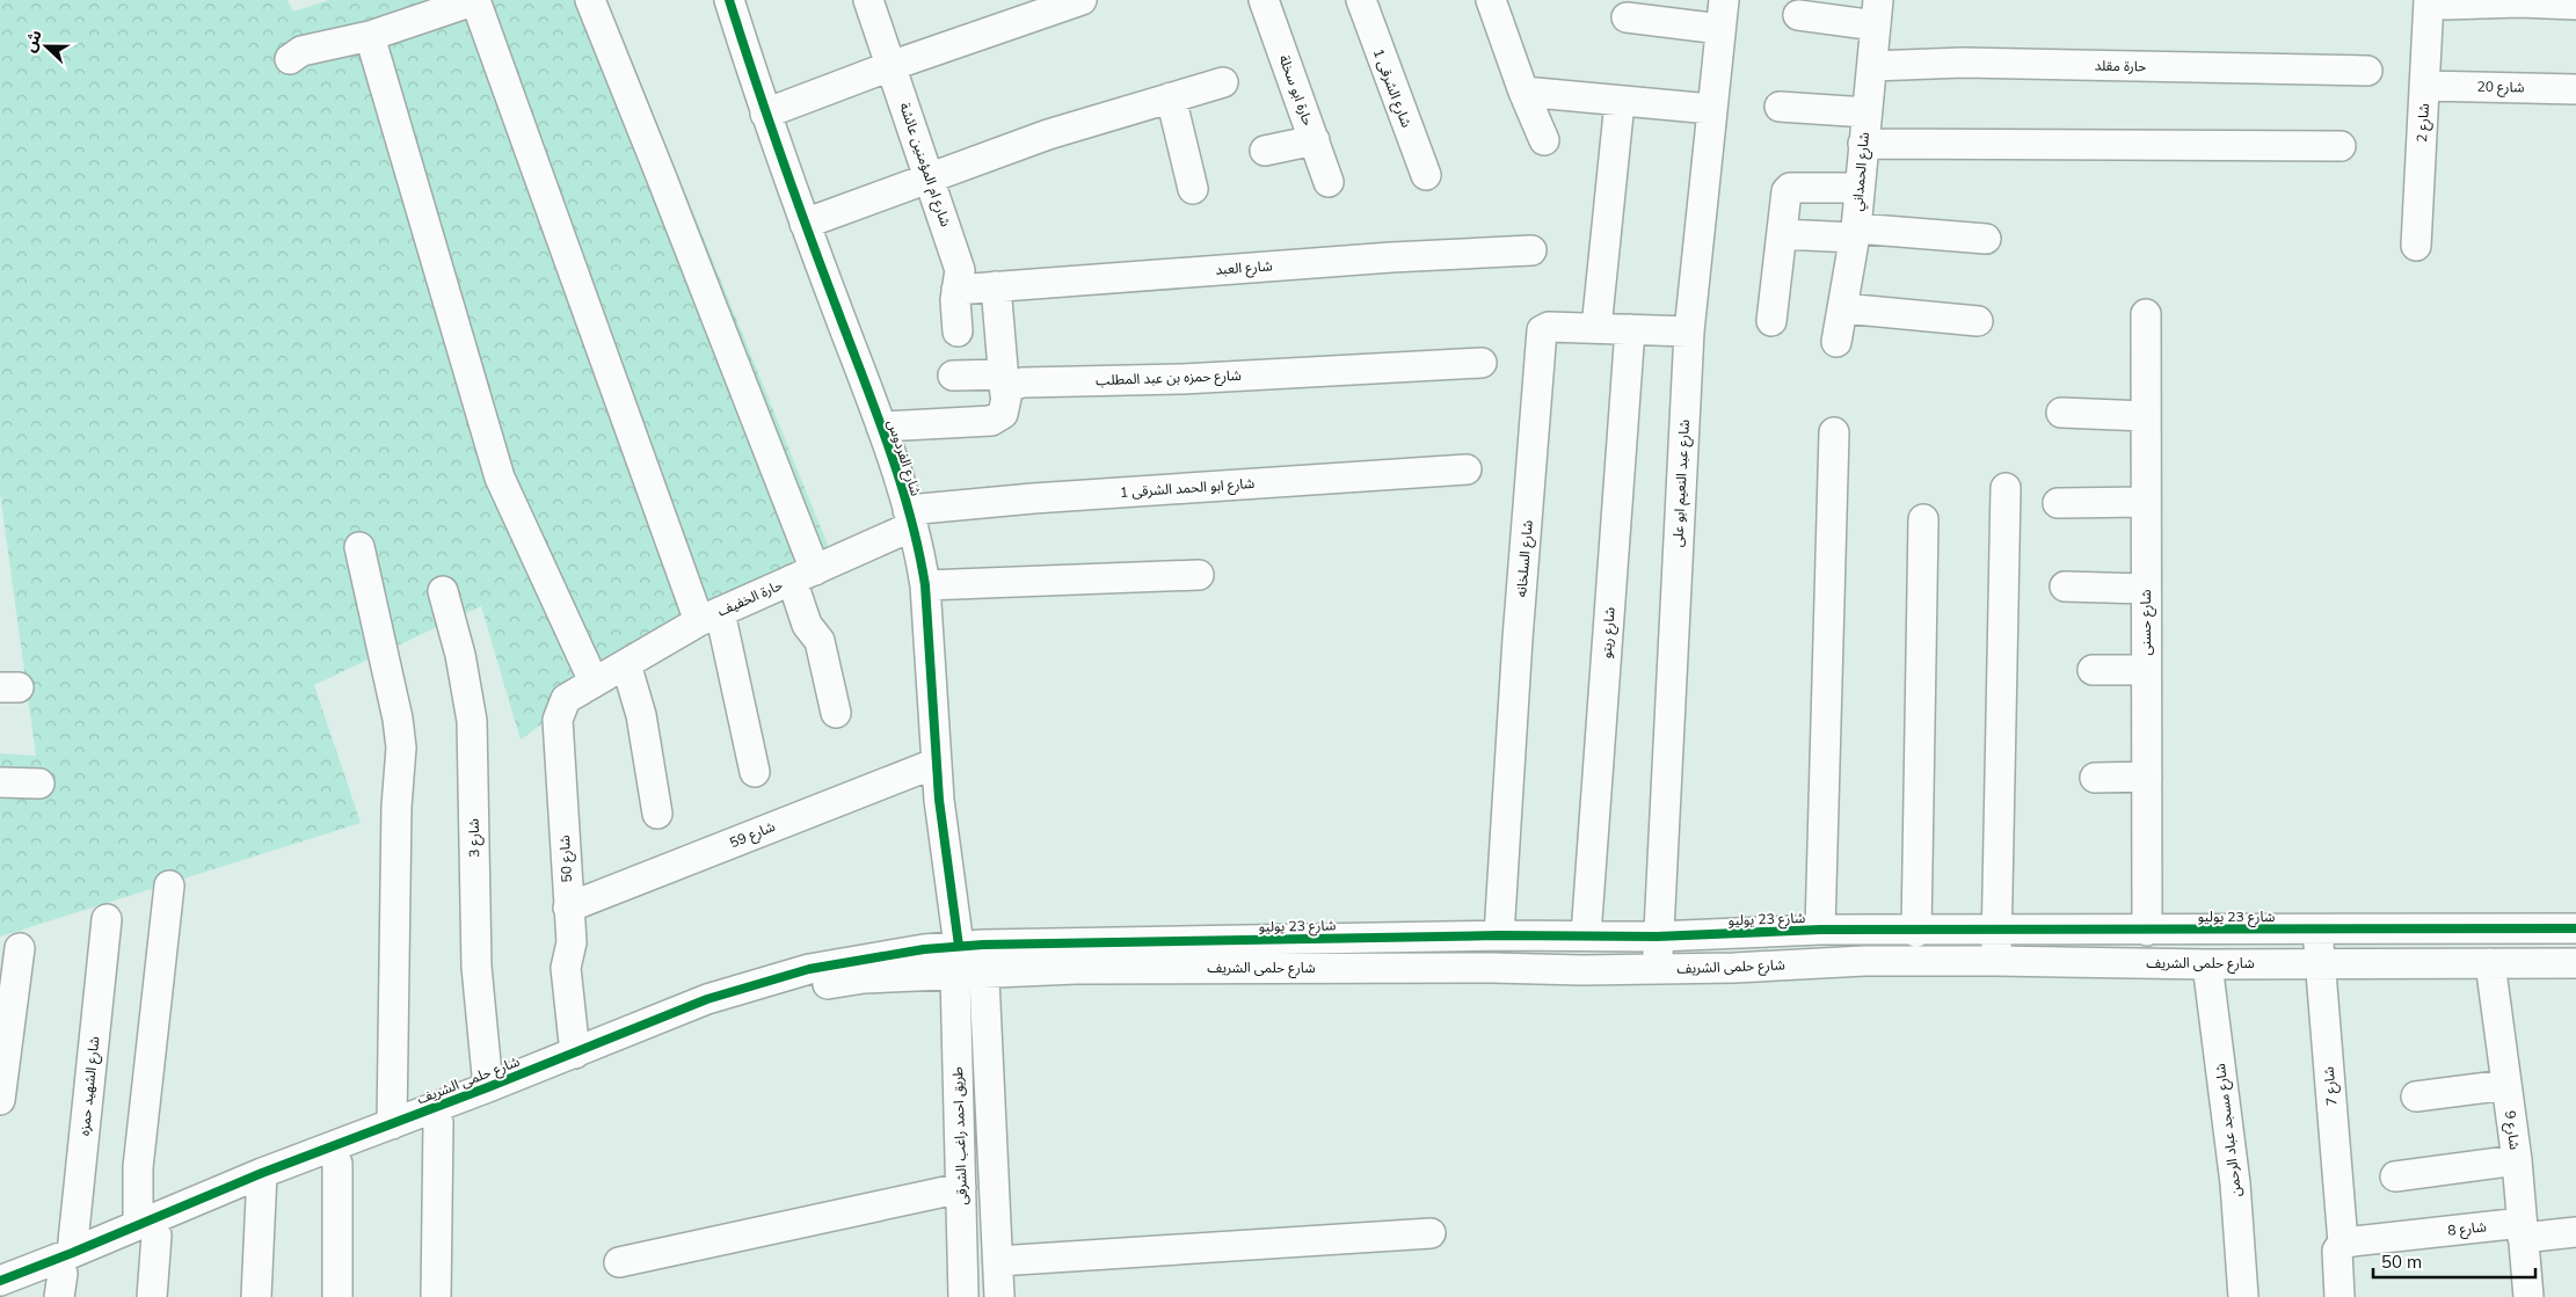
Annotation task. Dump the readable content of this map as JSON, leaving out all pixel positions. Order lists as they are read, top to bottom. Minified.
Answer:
{"streets":{"street":["حارة مقلد","شارع 20","شارع الشرقى 1","حارة ابو سخلة","شارع 2","شارع ام المؤمنين عائشة","شارع الحمداني","شارع العبد","شارع حمزه بن عبد المطلب","شارع الفردوس","شارع عبد النعيم ابو على","شارع ابو الحمد الشرقى 1","شارع السلخانه","حارة الخفيف","شارع حسنى","شارع ريتو","شارع 59","شارع 3","شارع 50","شارع 23 يوليو","شارع حلمى الشريف","شارع الشهيد حمزه","شارع 7","شارع مسجد عباد الرحمن","شارع 9","طريق احمد راغب الشرقى","شارع 8"]},"crossings":[["حارة مقلد","شارع الحمداني"],["شارع 20","شارع 2"],["شارع ام المؤمنين عائشة","شارع العبد"],["شارع الفردوس","شارع ابو الحمد الشرقى 1"],["شارع الفردوس","حارة الخفيف"],["شارع الفردوس","شارع 59"],["شارع الفردوس","شارع 23 يوليو"],["شارع الفردوس","شارع حلمى الشريف"],["شارع عبد النعيم ابو على","شارع السلخانه"],["شارع عبد النعيم ابو على","شارع 23 يوليو"],["شارع عبد النعيم ابو على","شارع حلمى الشريف"],["شارع ابو الحمد الشرقى 1","حارة الخفيف"],["شارع السلخانه","شارع ريتو"],["شارع السلخانه","شارع 23 يوليو"],["حارة الخفيف","شارع 50"],["شارع حسنى","شارع 23 يوليو"],["شارع ريتو","شارع 23 يوليو"],["شارع 59","شارع 50"],["شارع 3","شارع حلمى الشريف"],["شارع 50","شارع حلمى الشريف"],["شارع 23 يوليو","شارع حلمى الشريف"],["شارع 23 يوليو","شارع 7"],["شارع حلمى الشريف","شارع الشهيد حمزه"],["شارع حلمى الشريف","شارع 7"],["شارع حلمى الشريف","شارع مسجد عباد الرحمن"],["شارع حلمى الشريف","شارع 9"],["شارع حلمى الشريف","طريق احمد راغب الشرقى"],["شارع 7","شارع 8"],["شارع 9","شارع 8"]],"scale_bar":"50 m","north":"left"}
